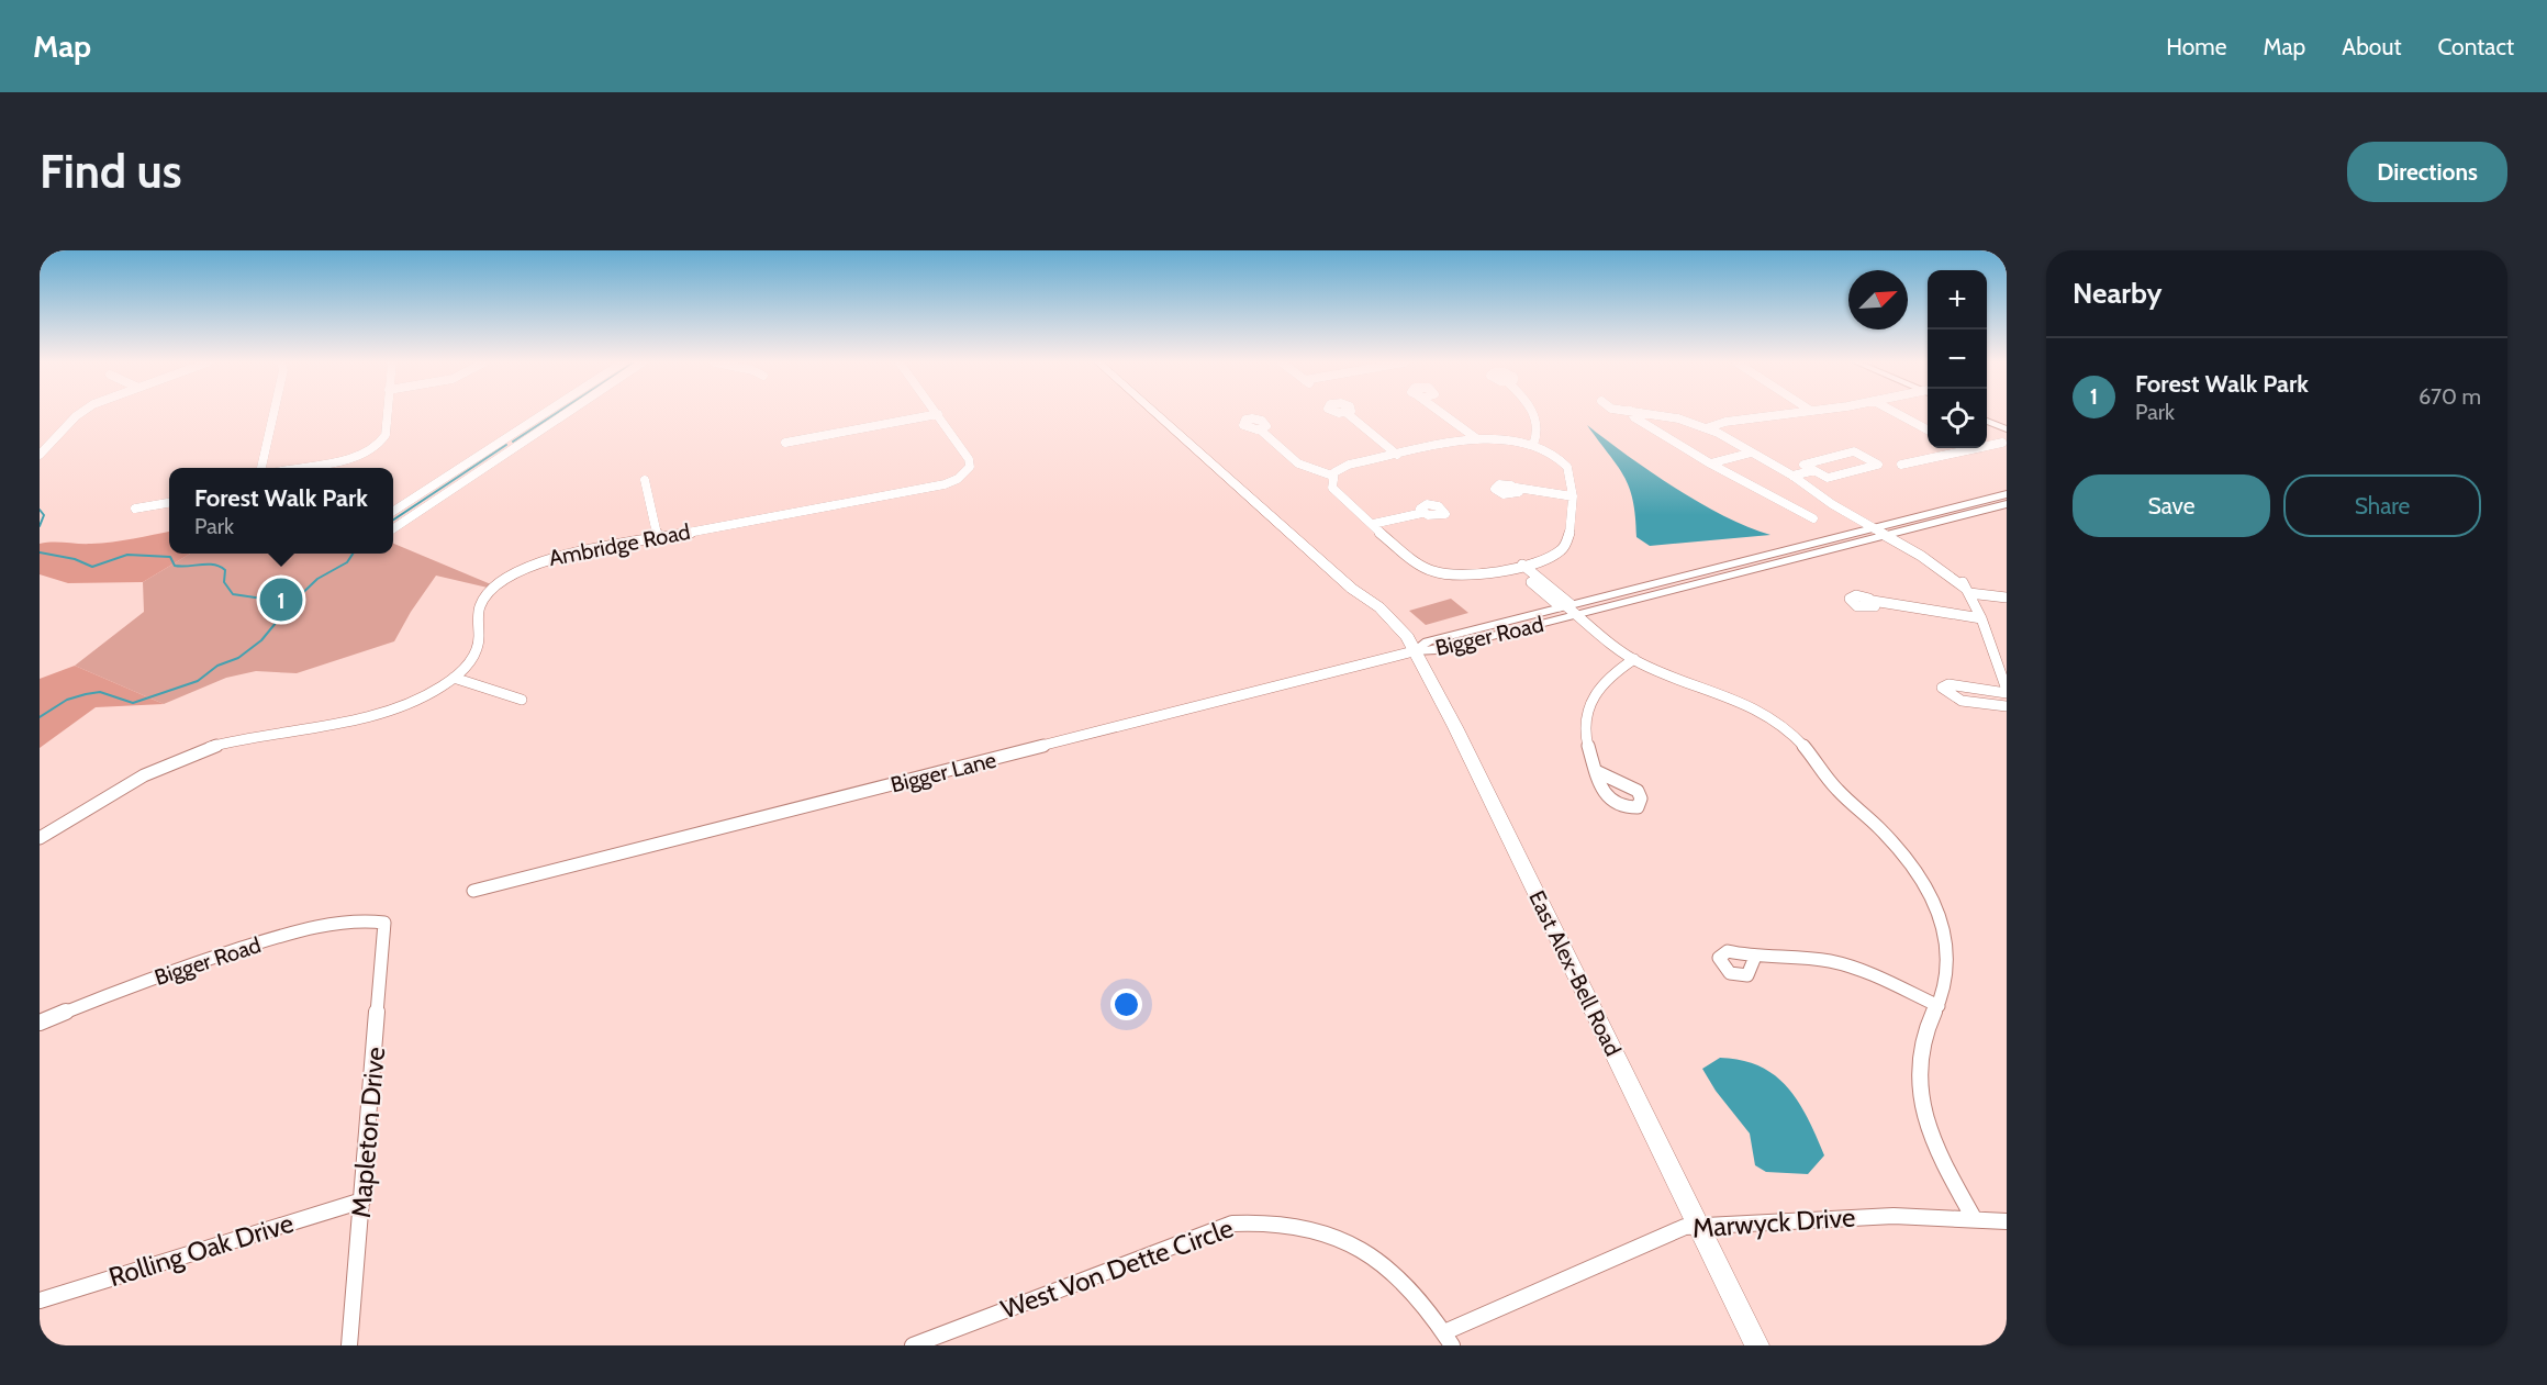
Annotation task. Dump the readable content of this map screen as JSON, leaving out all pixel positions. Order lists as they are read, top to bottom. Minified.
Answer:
{"streets":{"main road":["East Alex-Bell Road"],"street":["Ambridge Road","Bigger Road","Bigger Lane","Mapleton Drive","Marwyck Drive","Rolling Oak Drive","West Von Dette Circle"]},"crossings":[["Bigger Road","Bigger Lane"],["Bigger Road","East Alex-Bell Road"],["Bigger Road","Mapleton Drive"],["Bigger Lane","East Alex-Bell Road"],["East Alex-Bell Road","Marwyck Drive"],["Mapleton Drive","Rolling Oak Drive"],["Marwyck Drive","West Von Dette Circle"]],"north":"top right","page":{"header":"Map","nav":["Home","Map","About","Contact"],"buttons":["Directions",["Save","Share"]],"title":"Find us","heading":"Nearby","map_buttons":["+","−"],"list":[{"mark":"1","name":"Forest Walk Park","note":"Park","value":"670 m"}],"popup":["Forest Walk Park","Park"],"pins":"1"}}
